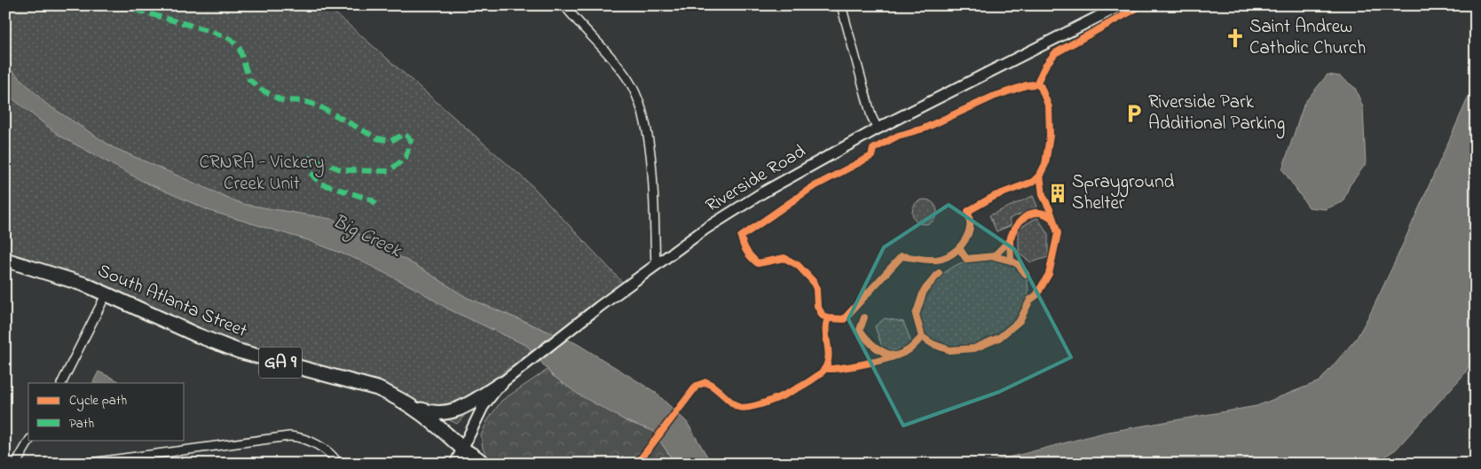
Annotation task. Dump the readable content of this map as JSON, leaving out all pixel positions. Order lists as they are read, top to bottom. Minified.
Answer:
{"streets":{"main road":["South Atlanta Street","GA 9"],"street":["Riverside Road"]},"crossings":[["Riverside Road","South Atlanta Street"]],"water":["Big Creek"],"parks":["CRNRA - Vickery Creek Unit"],"places":{"church":["Saint Andrew Catholic Church"],"parking":["Riverside Park Additional Parking"],"building":["Sprayground Shelter"]},"legend":["Cycle path","Path"]}
